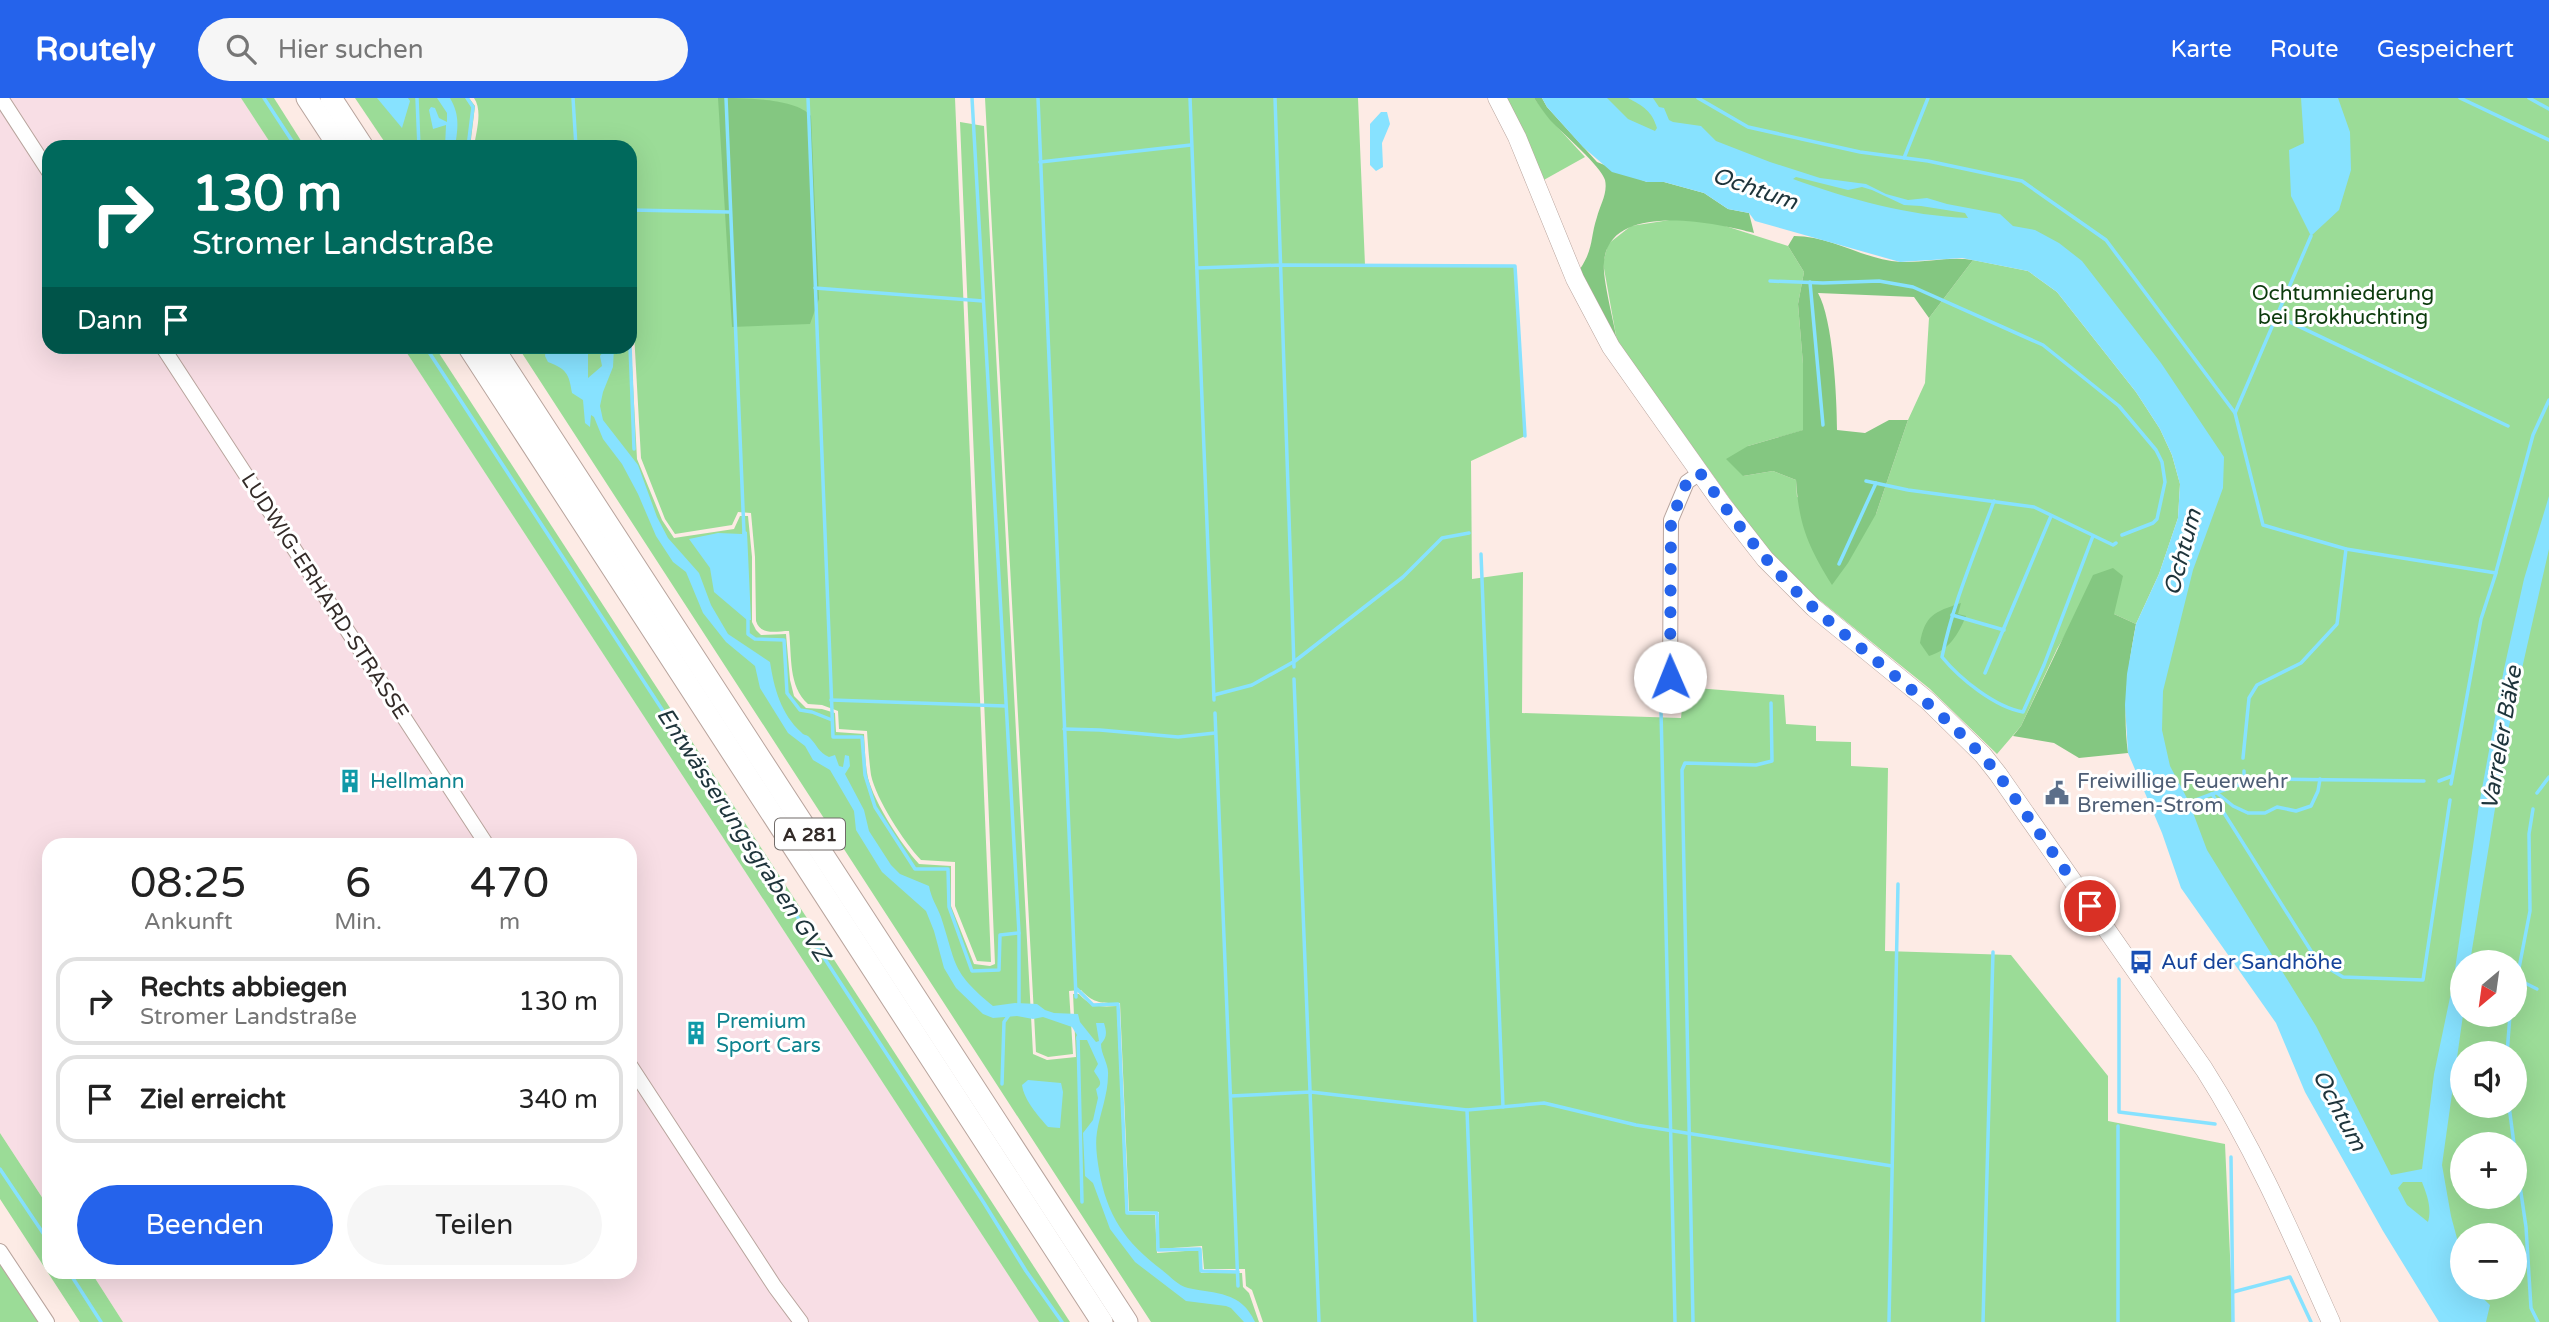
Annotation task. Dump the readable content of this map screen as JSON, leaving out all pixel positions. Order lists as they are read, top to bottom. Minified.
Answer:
{"streets":{"highway":["A 281"],"street":["LUDWIG-ERHARD-STRASSE"]},"water":["Ochtum","Varreler Bäke","Entwässerungsgraben GVZ"],"parks":["Ochtumniederung bei Brokhuchting"],"places":{"building":["Hellmann","Premium Sport Cars"],"public building":["Freiwillige Feuerwehr Bremen-Strom"],"bus stop":["Auf der Sandhöhe"]},"north":"bottom left","page":{"header":"Routely","search":"Hier suchen","nav":["Karte","Route","Gespeichert"],"turn":["130 m","Stromer Landstraße"],"then":"Dann","eta":["08:25","Ankunft","6","Min.","470","m"],"map_buttons":["+","−"],"list":[{"name":"Rechts abbiegen","note":"Stromer Landstraße","value":"130 m"},{"name":"Ziel erreicht","value":"340 m"}],"buttons":["Beenden","Teilen"]}}
